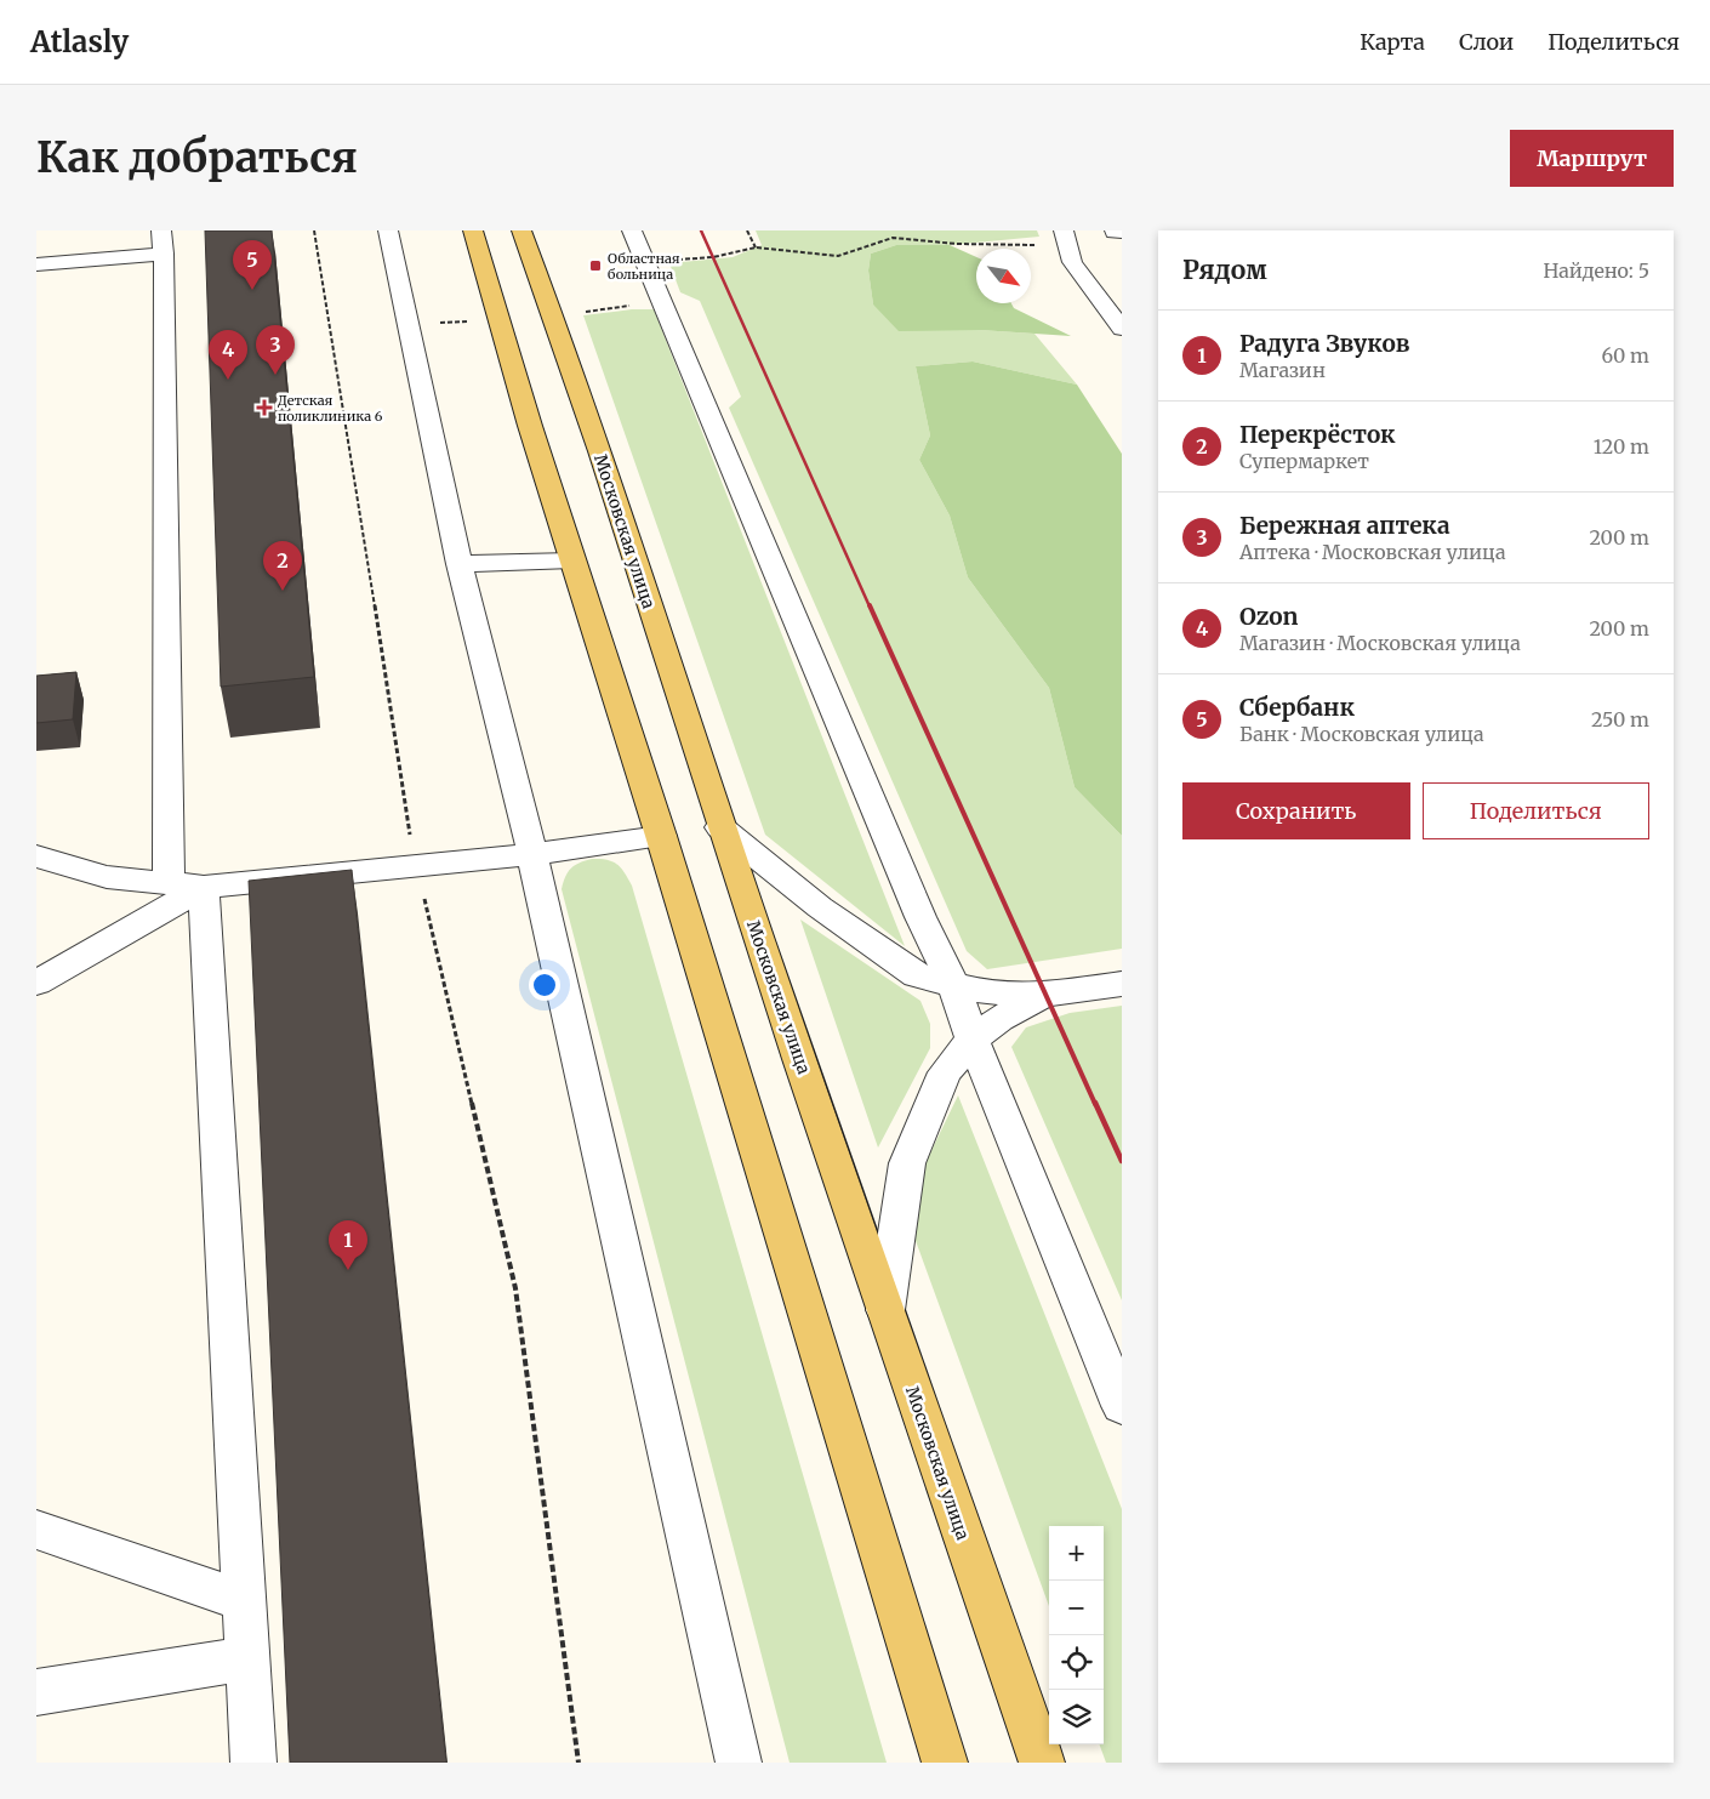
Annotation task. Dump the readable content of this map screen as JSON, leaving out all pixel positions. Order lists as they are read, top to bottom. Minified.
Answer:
{"streets":{"main road":["Московская улица"]},"places":{"transit":["Областная больница"],"health":["Детская поликлиника 6"]},"north":"bottom right","page":{"header":"Atlasly","nav":["Карта","Слои","Поделиться"],"buttons":["Маршрут",["Сохранить","Поделиться"]],"title":"Как добраться","heading":["Рядом","Найдено: 5"],"pins":["5","3","4","2","1"],"list":[{"mark":"1","name":"Радуга Звуков","note":"Магазин","value":"60 m"},{"mark":"2","name":"Перекрёсток","note":"Супермаркет","value":"120 m"},{"mark":"3","name":"Бережная аптека","note":"Аптека · Московская улица","value":"200 m"},{"mark":"4","name":"Ozon","note":"Магазин · Московская улица","value":"200 m"},{"mark":"5","name":"Сбербанк","note":"Банк · Московская улица","value":"250 m"}],"map_buttons":["+","−"]}}
